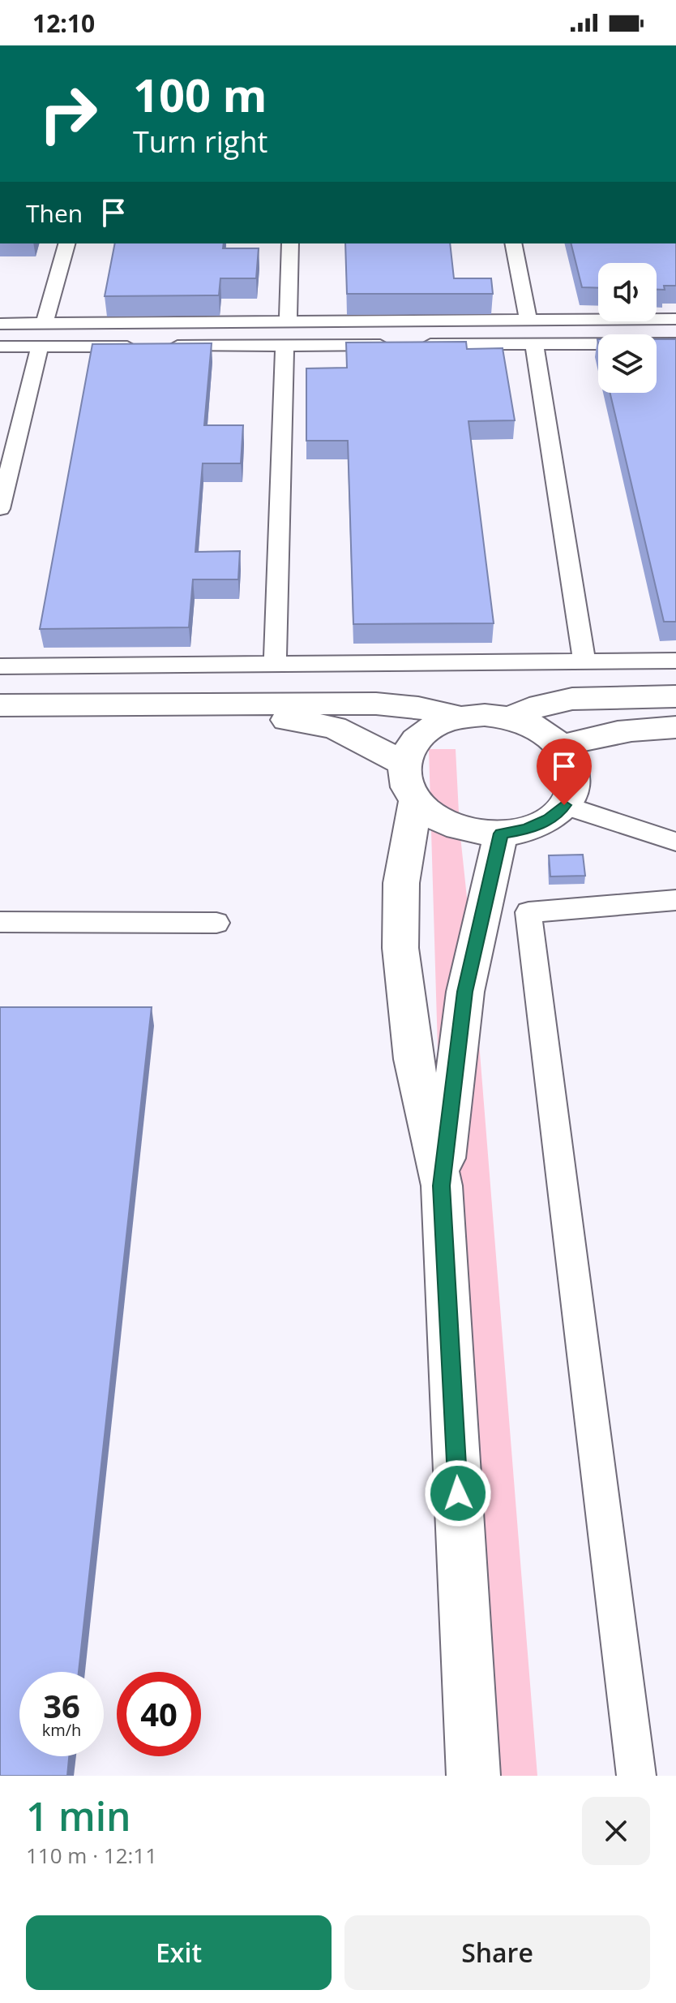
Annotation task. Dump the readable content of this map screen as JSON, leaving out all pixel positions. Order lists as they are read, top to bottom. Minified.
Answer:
{"page":{"status":"12:10","turn":["100 m","Turn right"],"then":"Then","speed":"36 km/h","limit":"40","heading":["1 min","110 m · 12:11"],"buttons":["Exit","Share"]}}
